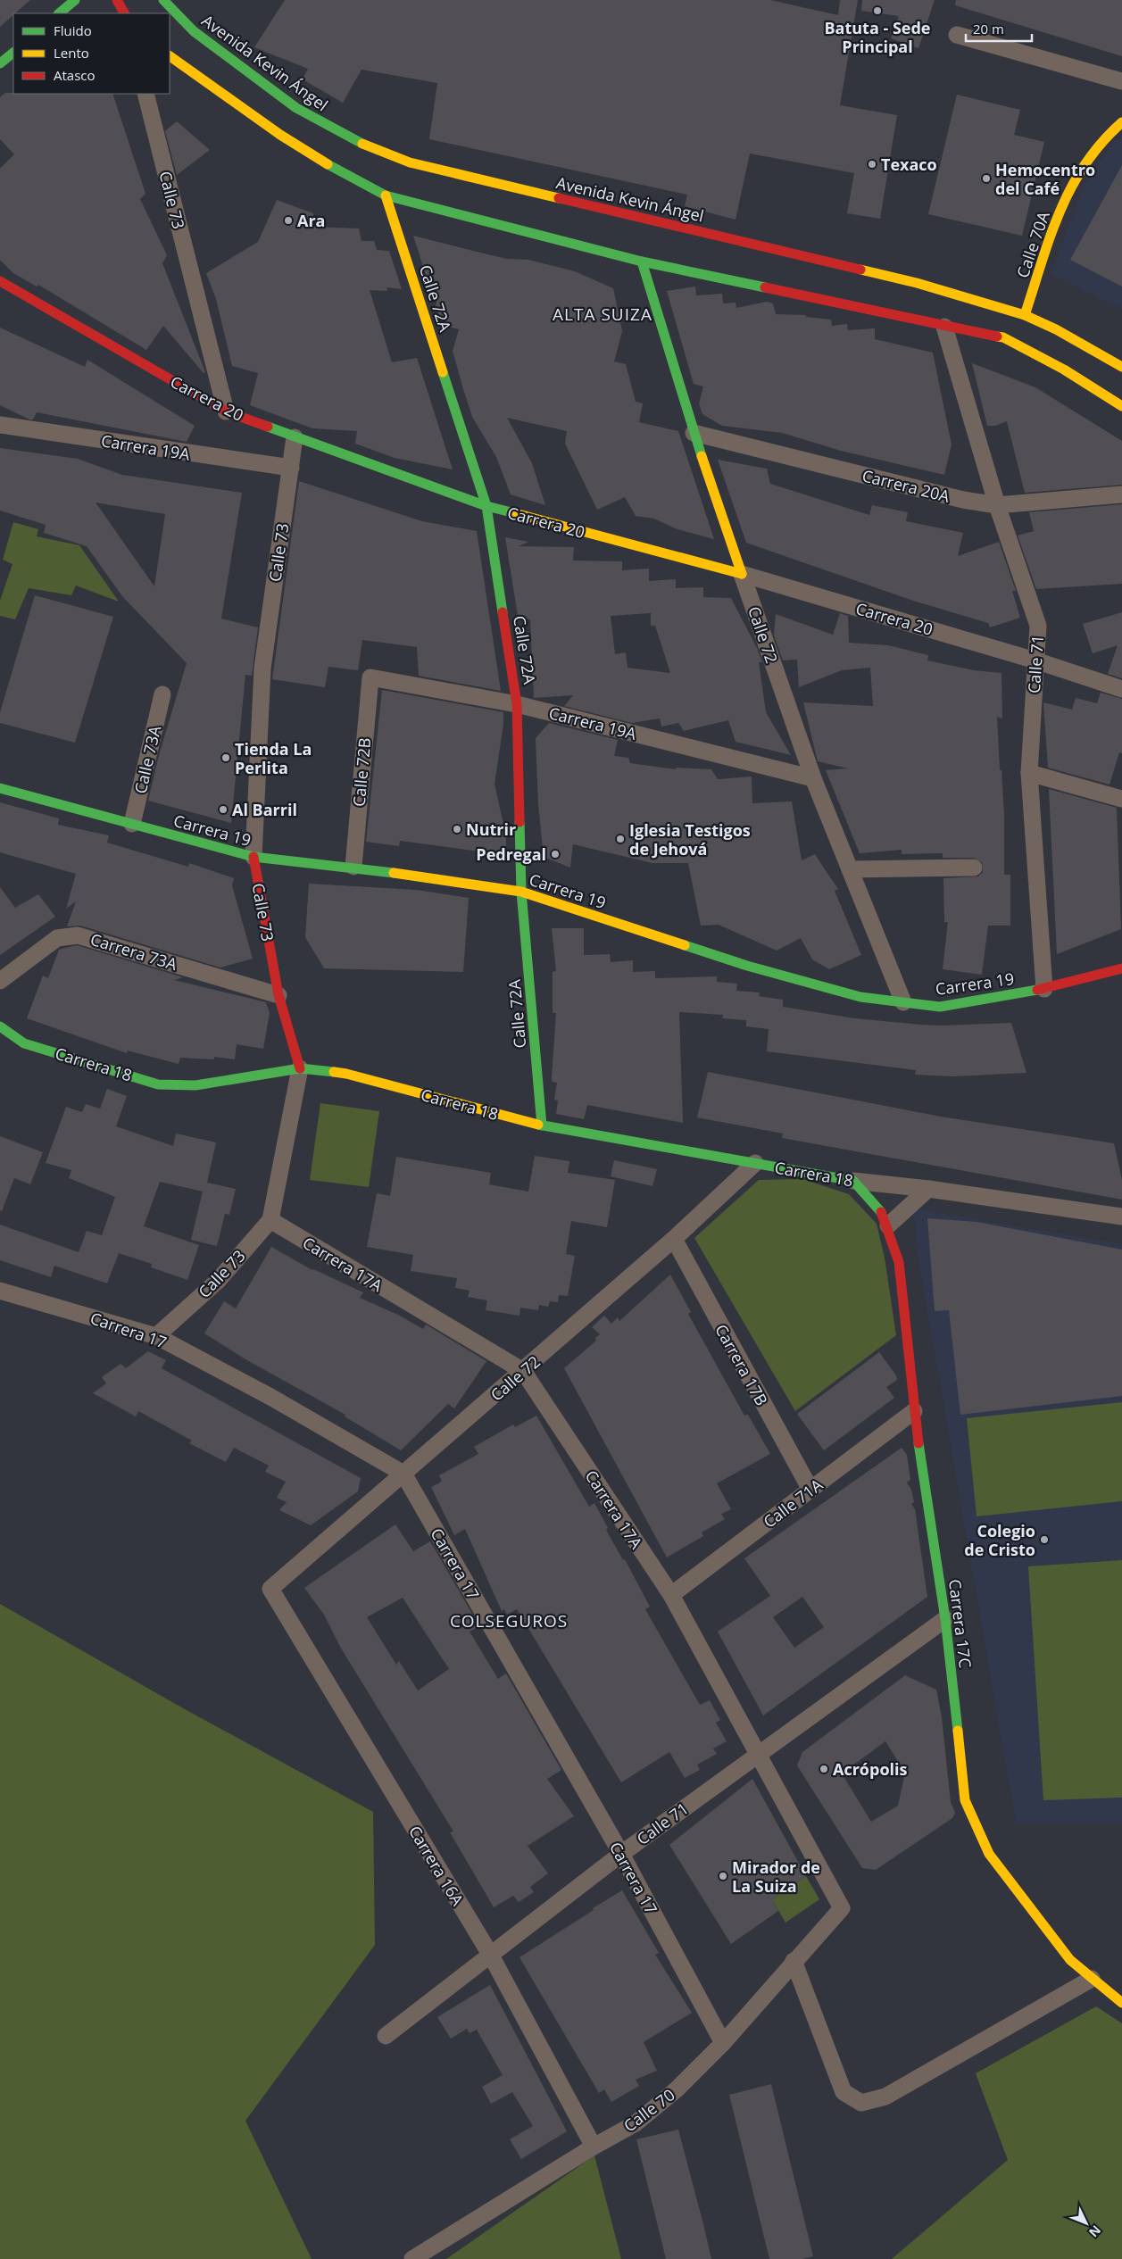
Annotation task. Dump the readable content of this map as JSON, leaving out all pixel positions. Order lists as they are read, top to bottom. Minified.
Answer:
{"streets":{"street":["Avenida Kevin Ángel","Calle 73","Calle 70A","Calle 72A","Carrera 20","Carrera 19A","Carrera 20A","Calle 72","Calle 71","Calle 73A","Calle 72B","Carrera 19","Carrera 73A","Carrera 18","Carrera 17A","Carrera 17","Carrera 17B","Calle 71A","Carrera 17C","Carrera 16A","Calle 70"]},"crossings":[["Avenida Kevin Ángel","Calle 70A"],["Calle 73","Carrera 20"],["Calle 73","Carrera 19A"],["Calle 73","Carrera 19"],["Calle 73","Carrera 73A"],["Calle 73","Carrera 18"],["Calle 73","Carrera 17A"],["Calle 73","Carrera 17"],["Calle 72A","Carrera 20"],["Calle 72A","Carrera 19A"],["Calle 72A","Carrera 19"],["Calle 72A","Carrera 18"],["Carrera 20","Calle 72"],["Carrera 20","Calle 71"],["Carrera 19A","Calle 72"],["Carrera 19A","Calle 72B"],["Carrera 20A","Calle 72"],["Carrera 20A","Calle 71"],["Calle 72","Carrera 19"],["Calle 72","Carrera 18"],["Calle 72","Carrera 17A"],["Calle 72","Carrera 17"],["Calle 72","Carrera 17B"],["Calle 72","Carrera 16A"],["Calle 71","Carrera 19"],["Calle 71","Carrera 17A"],["Calle 71","Carrera 17"],["Calle 71","Carrera 17C"],["Calle 71","Carrera 16A"],["Calle 73A","Carrera 19"],["Calle 72B","Carrera 19"],["Carrera 18","Carrera 17C"],["Carrera 17A","Calle 71A"],["Carrera 17A","Calle 70"],["Carrera 17","Calle 70"],["Carrera 17B","Calle 71A"],["Calle 71A","Carrera 17C"],["Carrera 16A","Calle 70"]],"districts":["ALTA SUIZA","COLSEGUROS"],"places":["Batuta - Sede Principal","Texaco","Hemocentro del Café","Ara","Tienda La Perlita","Al Barril","Nutrir","Iglesia Testigos de Jehová","Pedregal","Colegio de Cristo","Acrópolis","Mirador de La Suiza"],"legend":["Fluido","Lento","Atasco"],"scale_bar":"20 m","north":"bottom right"}
